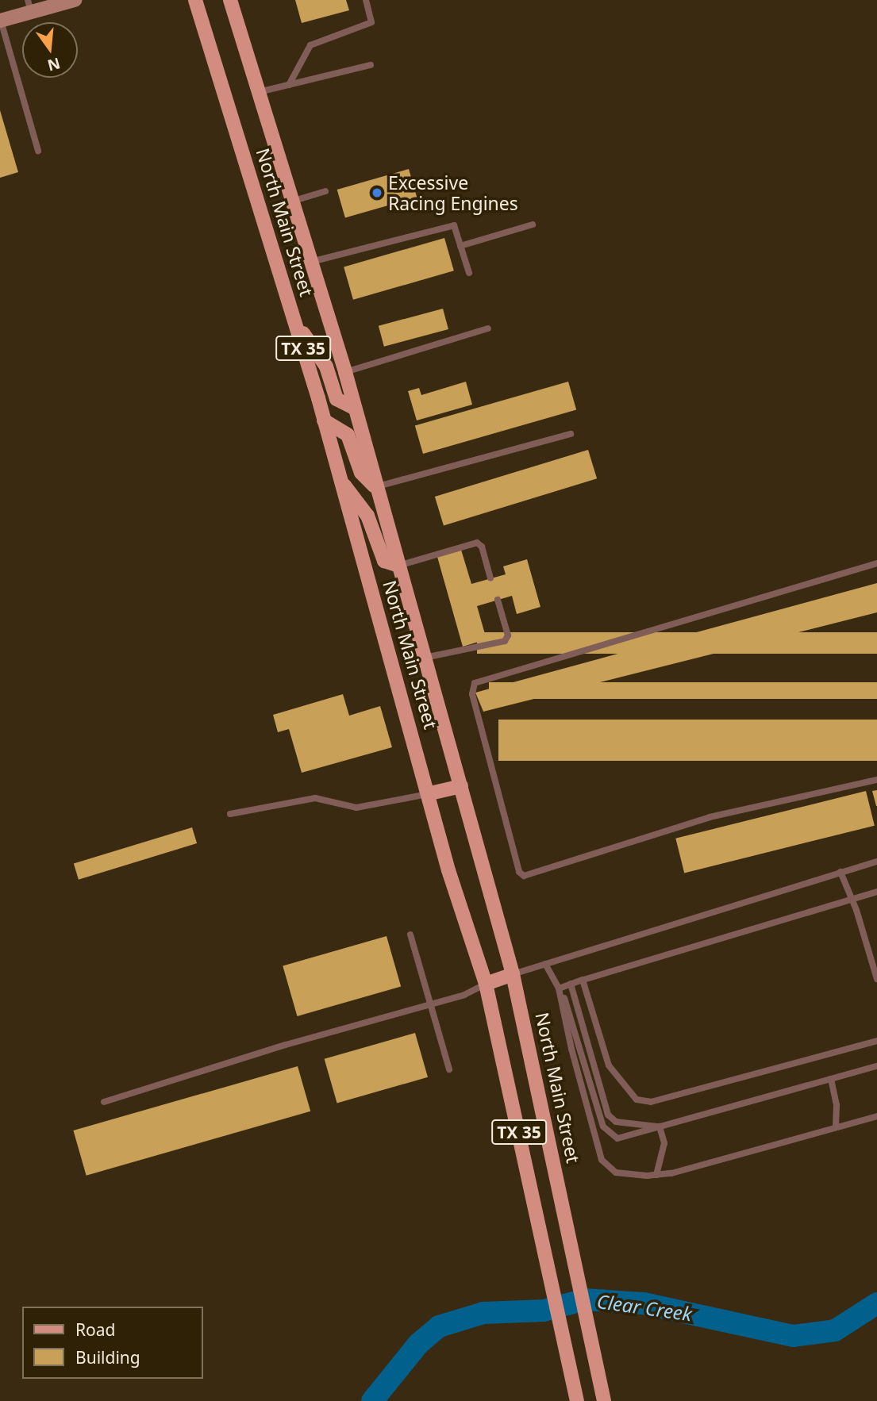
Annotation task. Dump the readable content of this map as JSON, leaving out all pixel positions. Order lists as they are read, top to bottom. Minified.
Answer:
{"streets":{"main road":["North Main Street","TX 35"]},"water":["Clear Creek"],"places":["Excessive Racing Engines"],"legend":["Road","Building"],"north":"bottom"}
